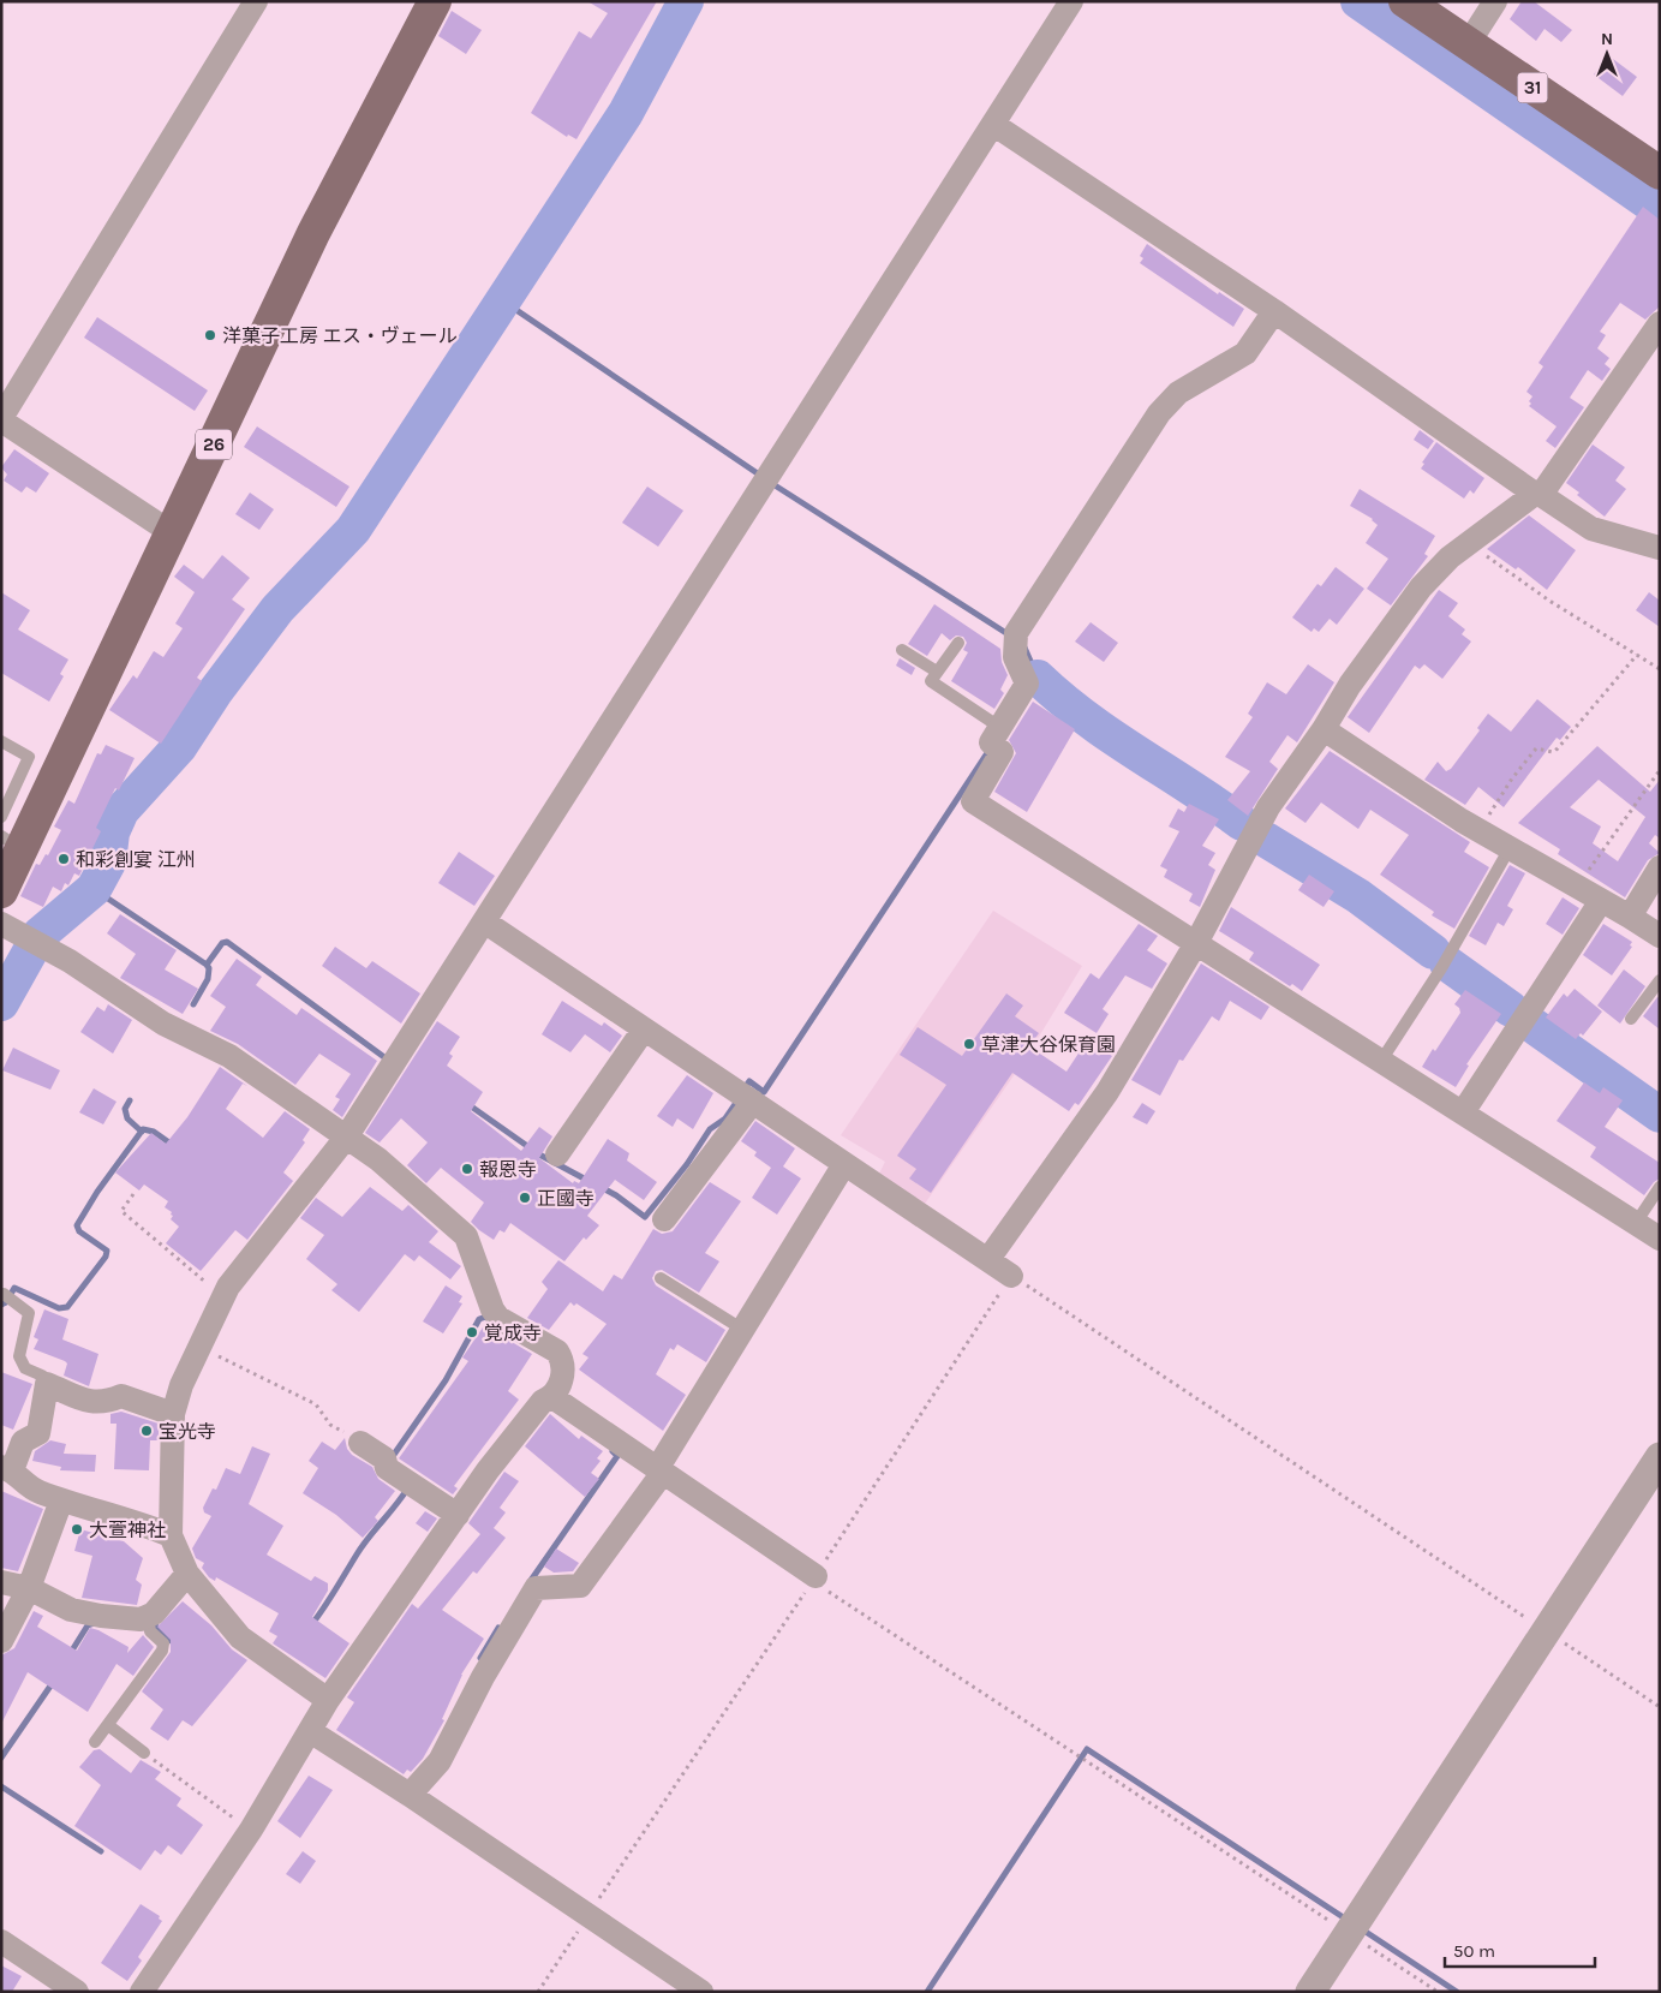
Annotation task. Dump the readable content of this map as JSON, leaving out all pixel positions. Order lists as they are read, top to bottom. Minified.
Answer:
{"streets":{"main road":["31","26"]},"places":["洋菓子工房 エス・ヴェール","和彩創宴 江州","草津大谷保育園","報恩寺","正國寺","覚成寺","宝光寺","大萱神社"],"scale_bar":"50 m","north":"top"}
